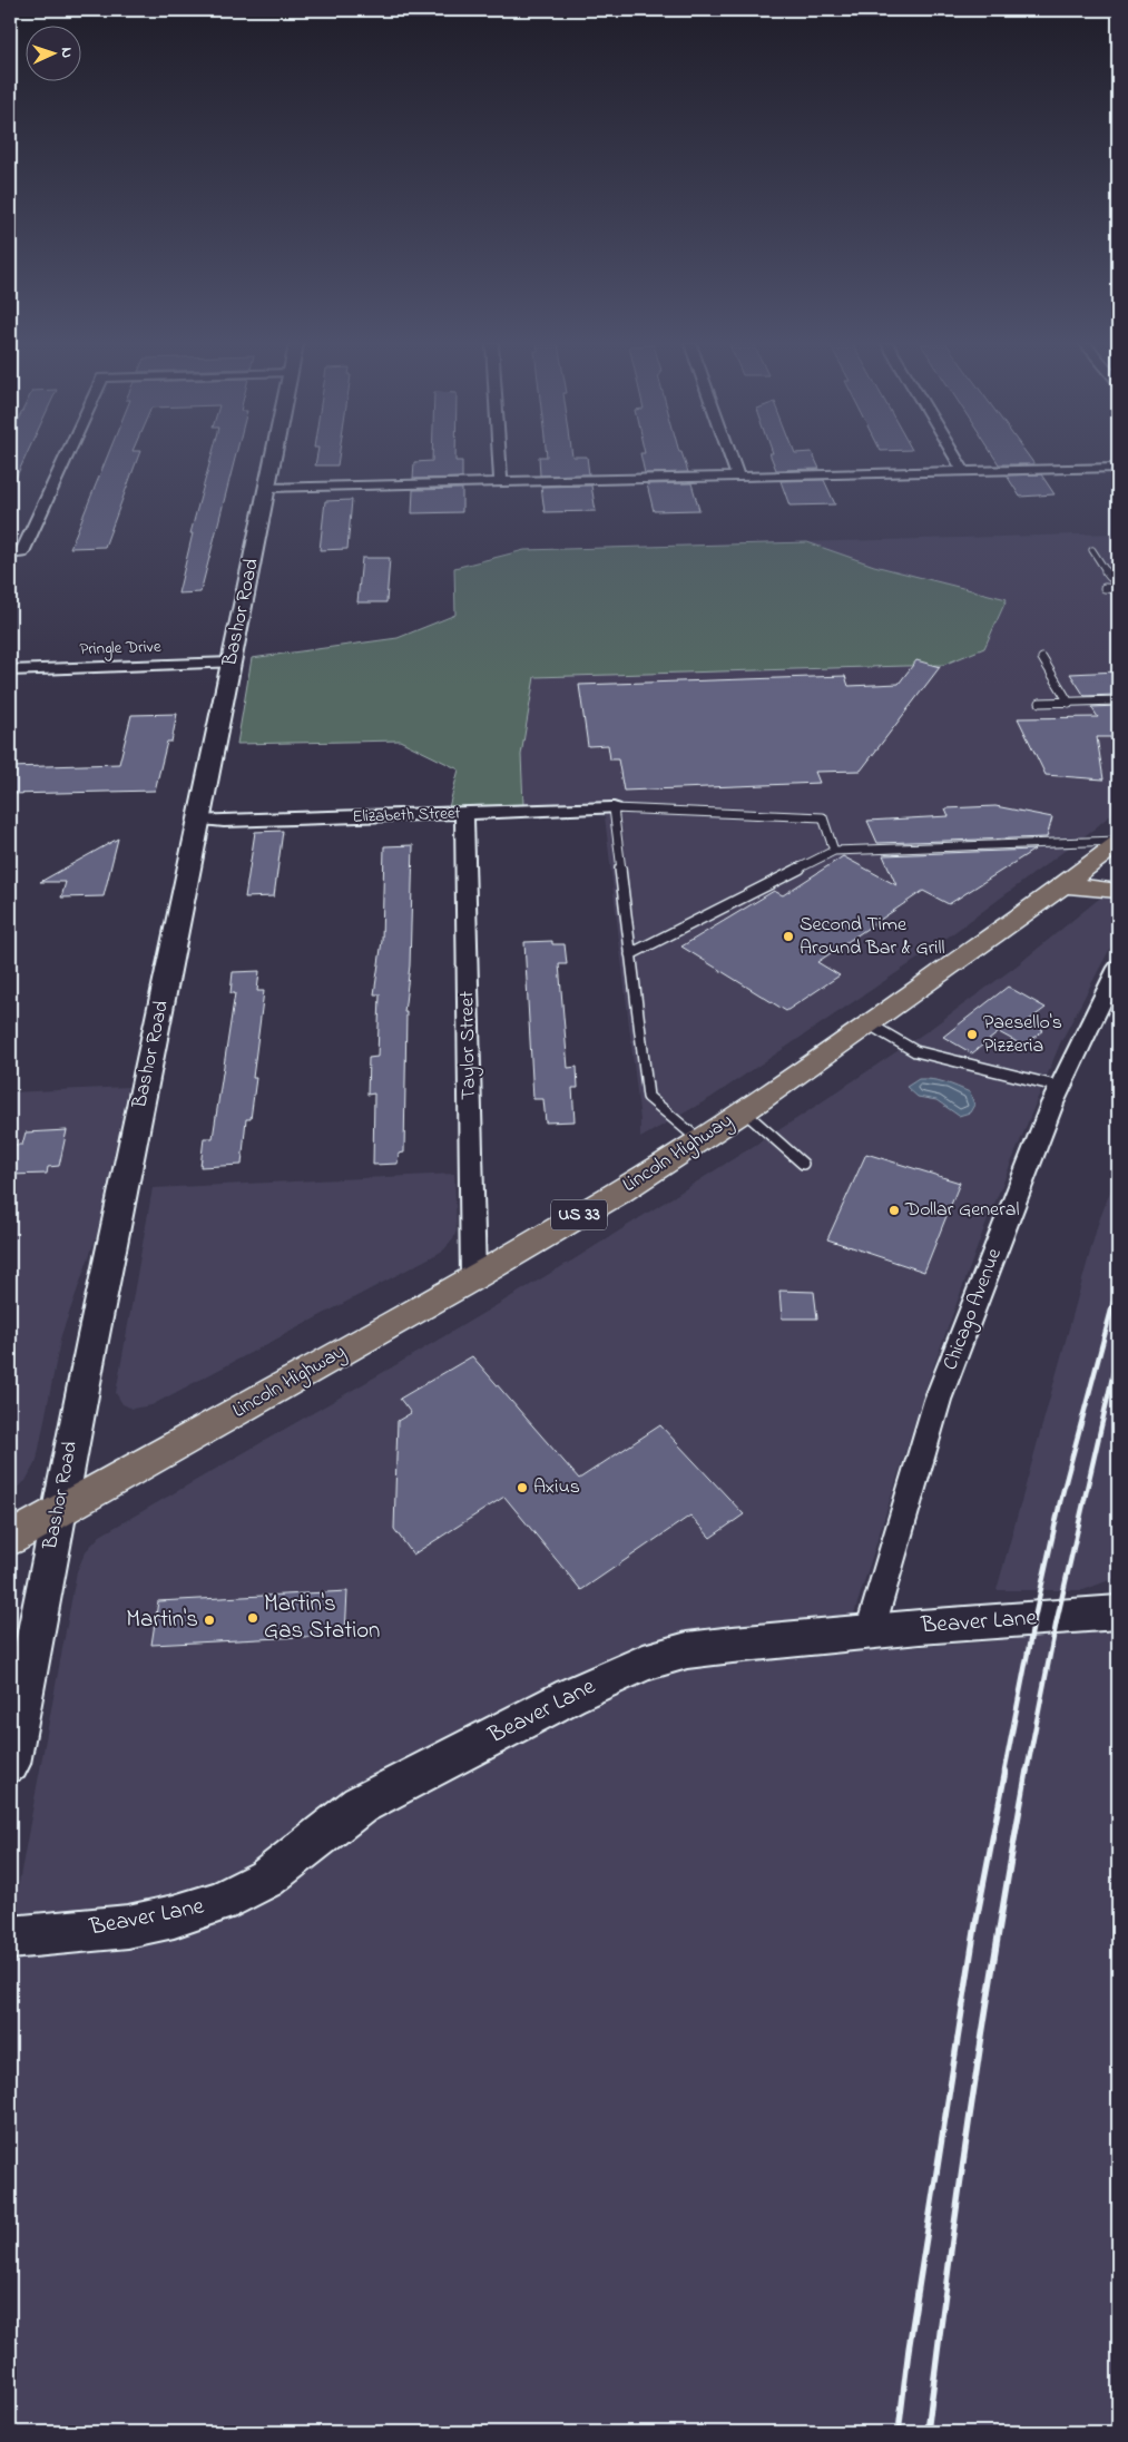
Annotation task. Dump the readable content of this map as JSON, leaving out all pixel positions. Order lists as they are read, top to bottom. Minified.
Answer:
{"streets":{"highway":["Lincoln Highway","US 33"],"street":["Bashor Road","Pringle Drive","Elizabeth Street","Taylor Street","Chicago Avenue","Beaver Lane"]},"crossings":[["Bashor Road","Pringle Drive"],["Bashor Road","Elizabeth Street"],["Bashor Road","Lincoln Highway"],["Elizabeth Street","Taylor Street"],["Taylor Street","Lincoln Highway"],["Chicago Avenue","Beaver Lane"]],"places":["Second Time Around Bar & Grill","Paesello's Pizzeria","Dollar General","Axius","Martin's Gas Station","Martin's"],"north":"right"}
